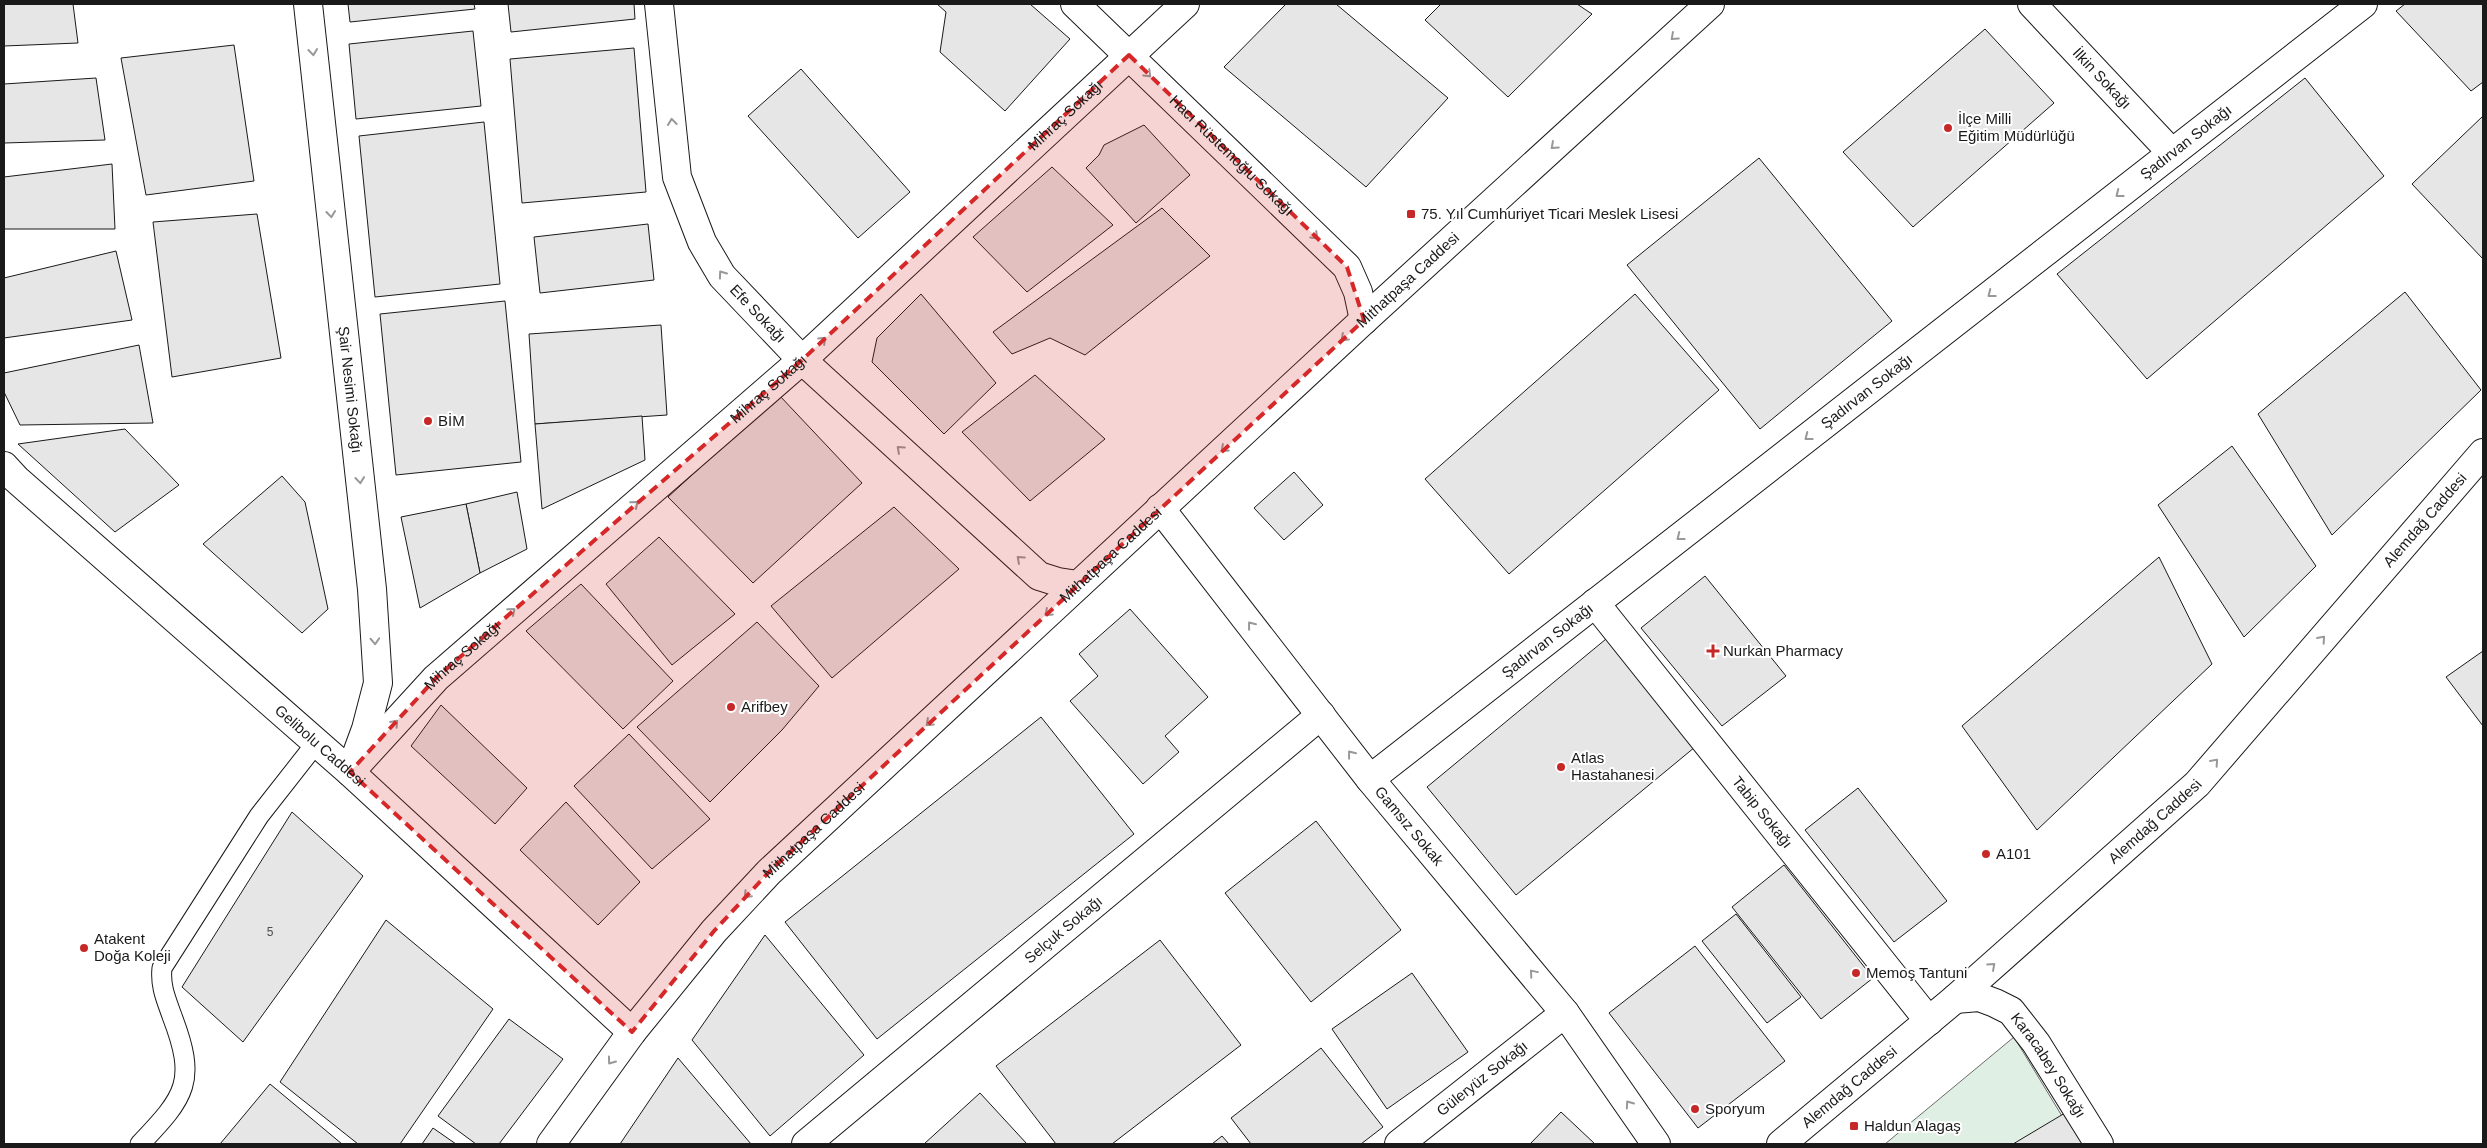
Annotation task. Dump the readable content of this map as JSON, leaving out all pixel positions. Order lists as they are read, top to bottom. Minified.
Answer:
{"streets":{"street":["İlkin Sokağı","Mihraç Sokağı","Şadırvan Sokağı","Hacı Rüstemoğlu Sokağı","Mithatpaşa Caddesi","Efe Sokağı","Şair Nesimi Sokağı","Alemdağ Caddesi","Gelibolu Caddesi","Tabip Sokağı","Gamsız Sokak","Selçuk Sokağı","Karacabey Sokağı","Güleryüz Sokağı"]},"crossings":[["İlkin Sokağı","Şadırvan Sokağı"],["Mihraç Sokağı","Hacı Rüstemoğlu Sokağı"],["Mihraç Sokağı","Efe Sokağı"],["Mihraç Sokağı","Şair Nesimi Sokağı"],["Mihraç Sokağı","Gelibolu Caddesi"],["Şadırvan Sokağı","Tabip Sokağı"],["Şadırvan Sokağı","Gamsız Sokak"],["Hacı Rüstemoğlu Sokağı","Mithatpaşa Caddesi"],["Mithatpaşa Caddesi","Efe Sokağı"],["Mithatpaşa Caddesi","Gelibolu Caddesi"],["Mithatpaşa Caddesi","Gamsız Sokak"],["Şair Nesimi Sokağı","Gelibolu Caddesi"],["Alemdağ Caddesi","Tabip Sokağı"],["Alemdağ Caddesi","Karacabey Sokağı"],["Gamsız Sokak","Selçuk Sokağı"],["Gamsız Sokak","Güleryüz Sokağı"]],"one_way":["Mihraç Sokağı","Şadırvan Sokağı","Hacı Rüstemoğlu Sokağı","Mithatpaşa Caddesi","Efe Sokağı","Şair Nesimi Sokağı","Alemdağ Caddesi","Gamsız Sokak"],"places":{"other":["İlçe Milli Eğitim Müdürlüğü","BİM","Arifbey","Atlas Hastahanesi","A101","Atakent Doğa Koleji","Memoş Tantuni","Sporyum"],"transit":["75. Yıl Cumhuriyet Ticari Meslek Lisesi","Haldun Alagaş"],"health":["Nurkan Pharmacy"]},"house_numbers":["5"]}
